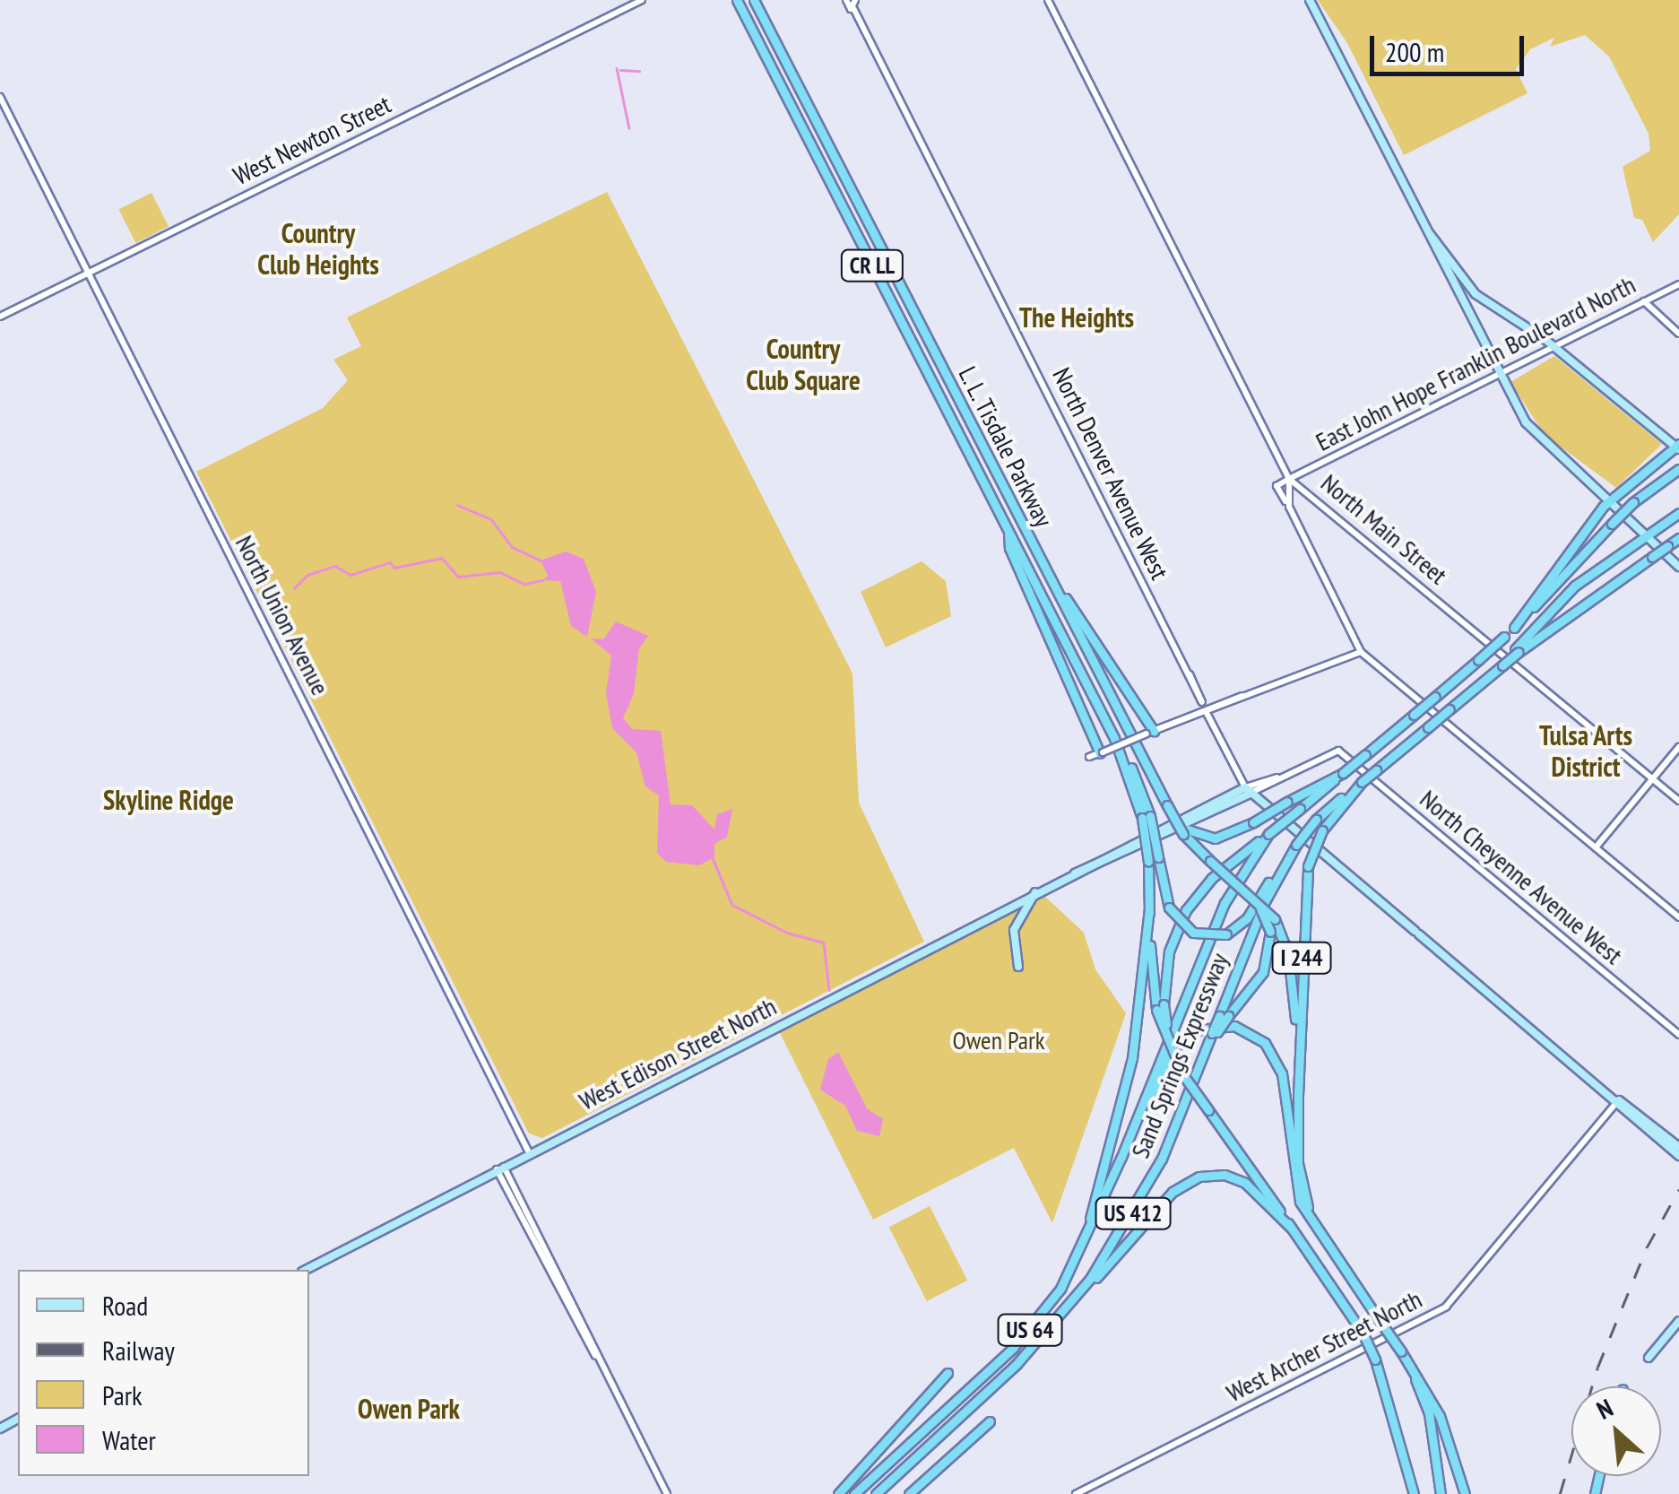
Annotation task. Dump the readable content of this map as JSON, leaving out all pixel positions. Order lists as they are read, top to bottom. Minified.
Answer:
{"streets":{"highway":["CR LL","L. L. Tisdale Parkway","I 244","Sand Springs Expressway","US 412","US 64"],"main road":["North Denver Avenue West","West Edison Street North"],"street":["West Newton Street","East John Hope Franklin Boulevard North","North Main Street","North Union Avenue","North Cheyenne Avenue West","West Archer Street North"]},"crossings":[["West Newton Street","North Union Avenue"],["CR LL","L. L. Tisdale Parkway"],["CR LL","I 244"],["East John Hope Franklin Boulevard North","North Main Street"],["North Denver Avenue West","West Edison Street North"],["North Denver Avenue West","West Archer Street North"],["North Union Avenue","West Edison Street North"],["North Cheyenne Avenue West","West Edison Street North"],["I 244","Sand Springs Expressway"],["I 244","US 64"],["Sand Springs Expressway","US 64"]],"districts":["Country Club Heights","The Heights","Country Club Square","Tulsa Arts District","Skyline Ridge","Owen Park"],"parks":["Owen Park"],"legend":["Road","Railway","Park","Water"],"scale_bar":"200 m","north":"top left"}
